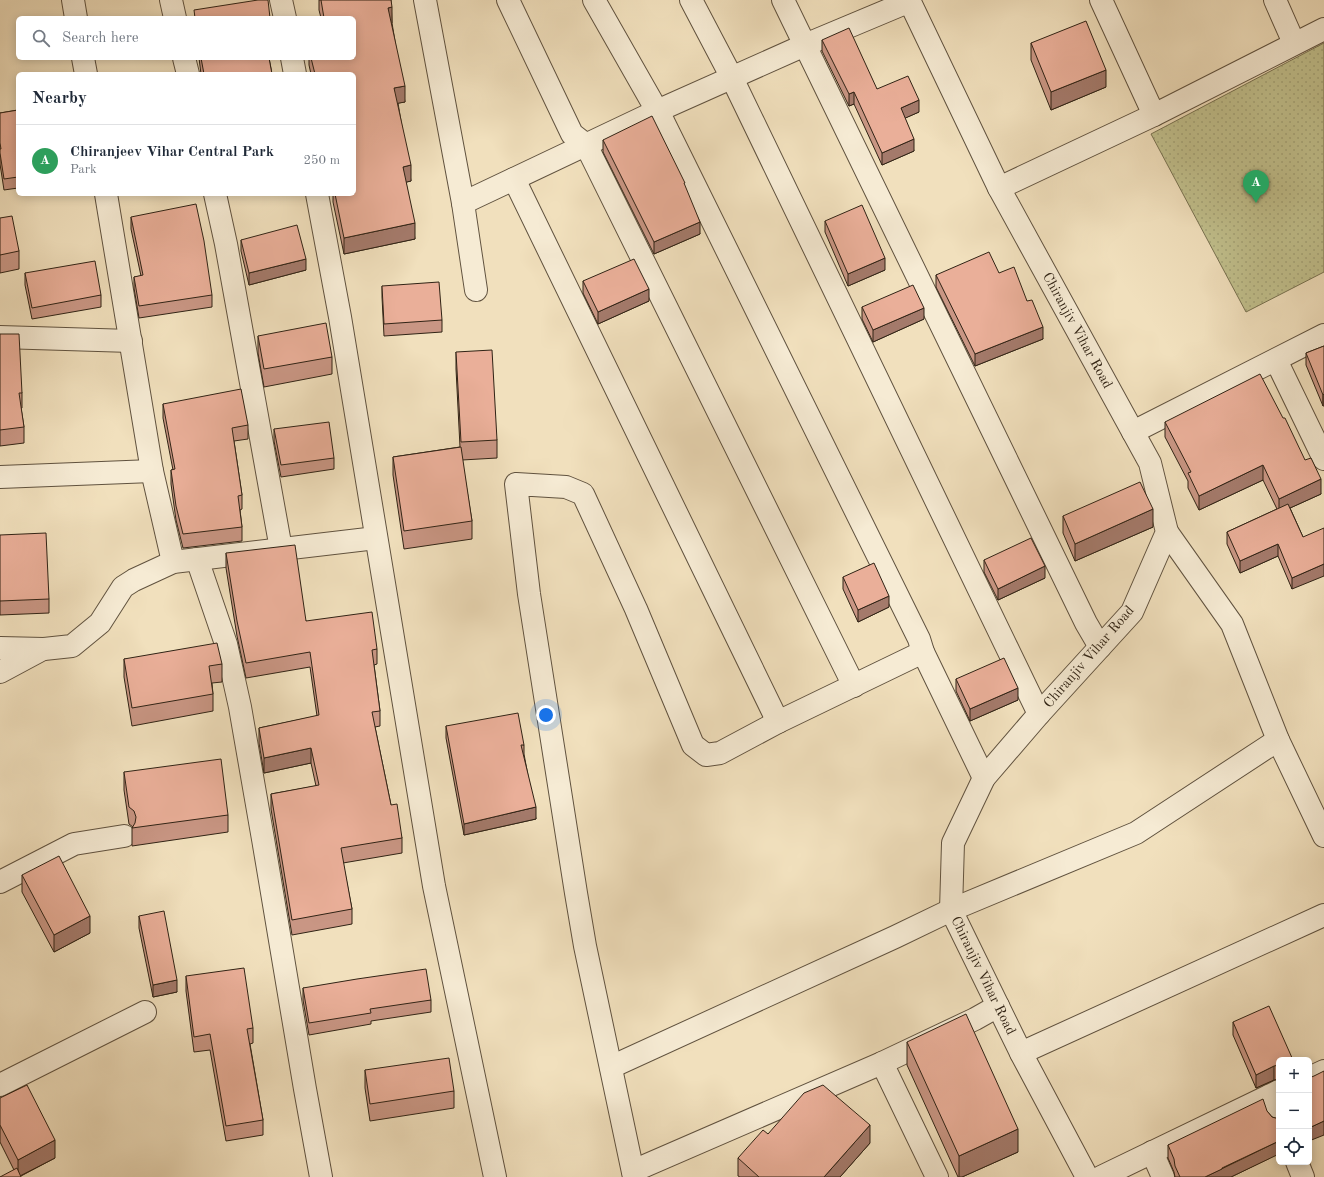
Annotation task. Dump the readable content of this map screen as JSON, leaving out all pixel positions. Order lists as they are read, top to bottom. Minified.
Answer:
{"streets":{"street":["Chiranjiv Vihar Road"]},"page":{"search":"Search here","heading":"Nearby","list":[{"mark":"A","name":"Chiranjeev Vihar Central Park","note":"Park","value":"250 m"}],"pins":"A","map_buttons":["+","−"]}}
